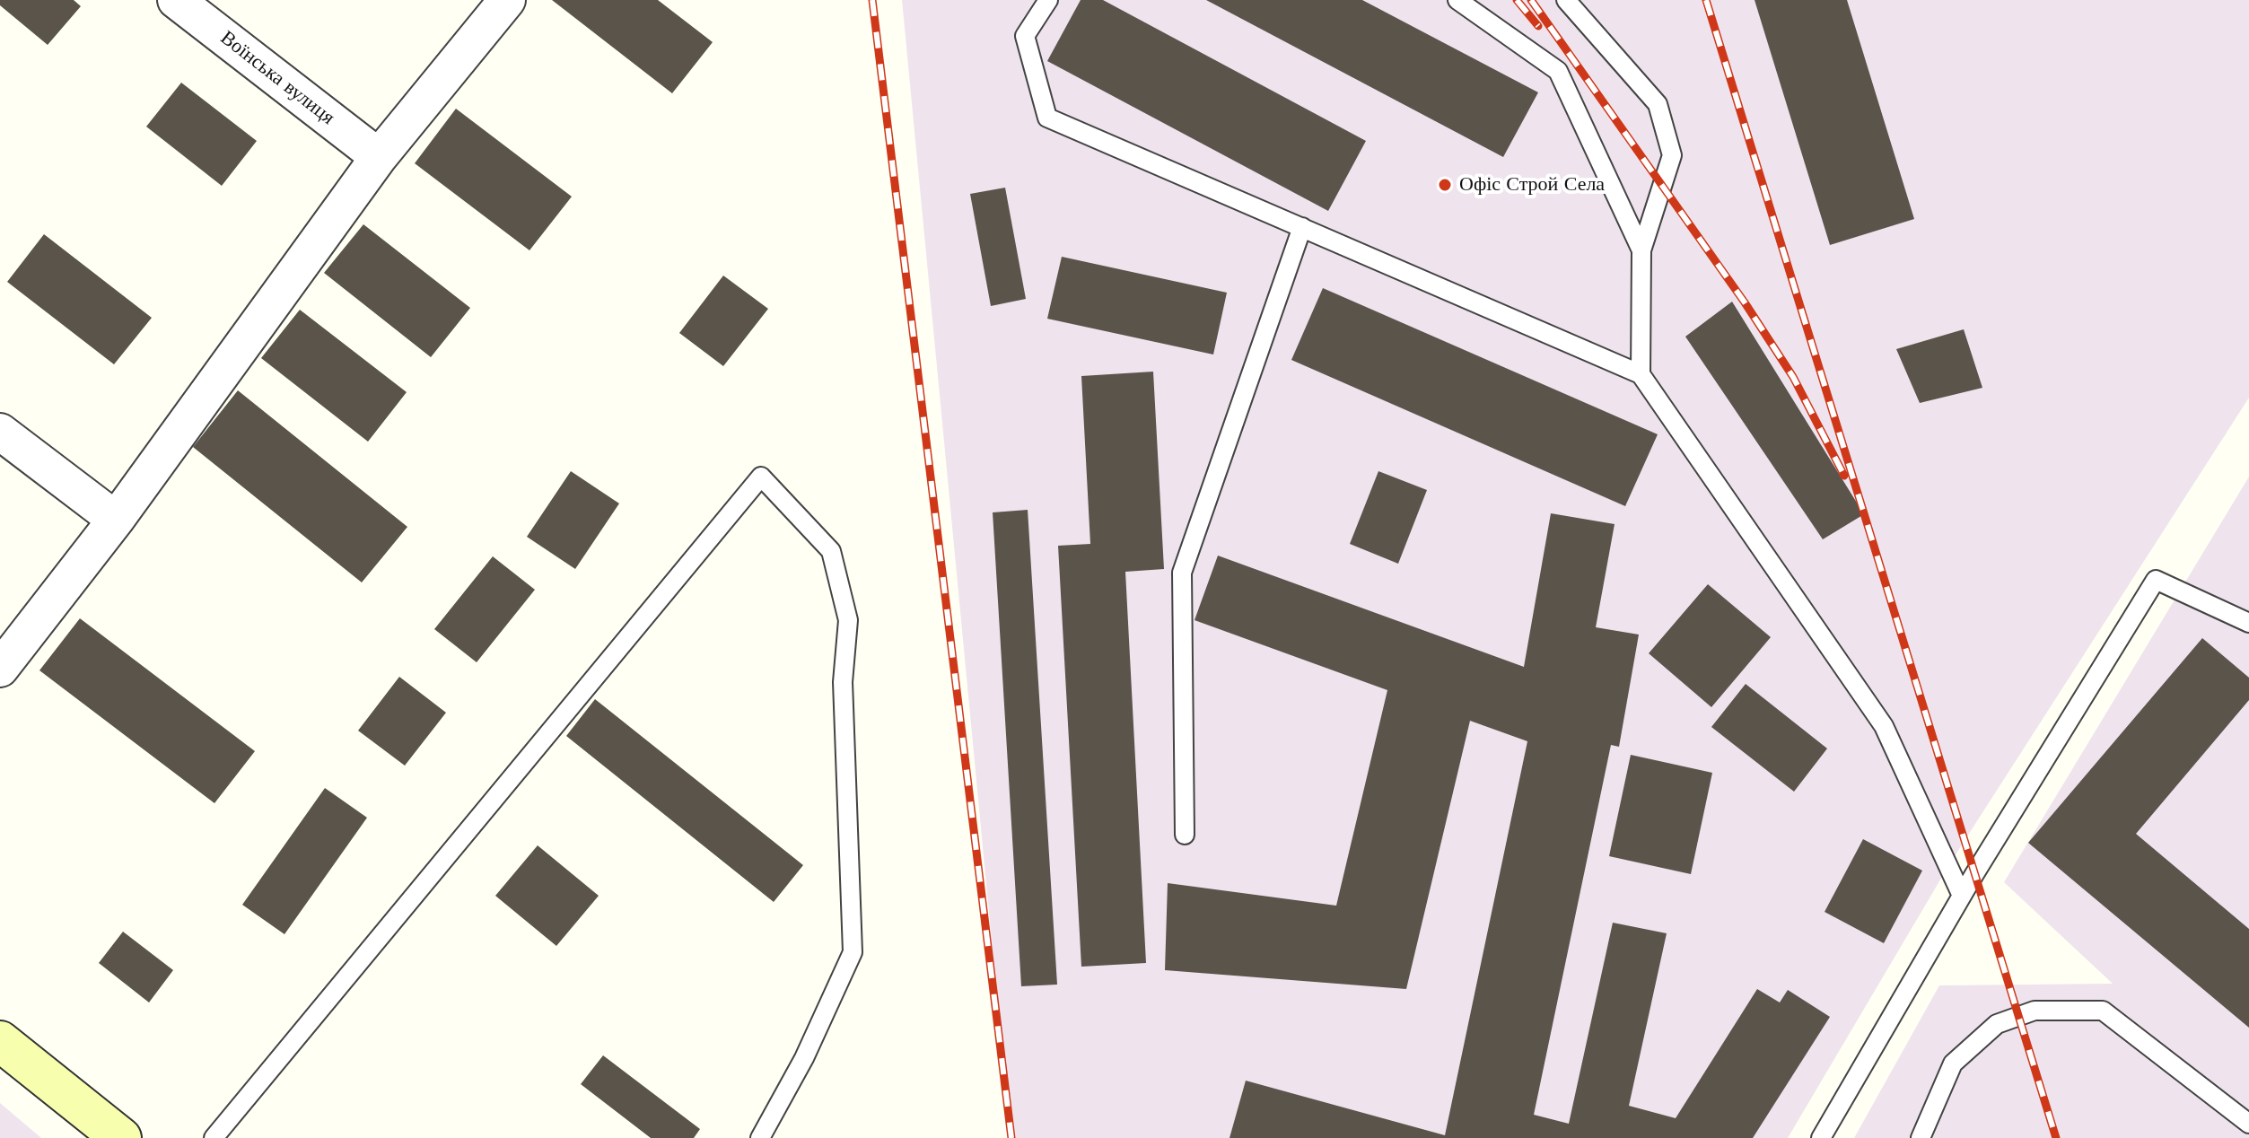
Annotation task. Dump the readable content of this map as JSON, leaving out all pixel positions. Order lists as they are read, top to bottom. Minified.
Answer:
{"streets":{"street":["Воїнська вулиця"]},"places":["Офіс Строй Села"]}
